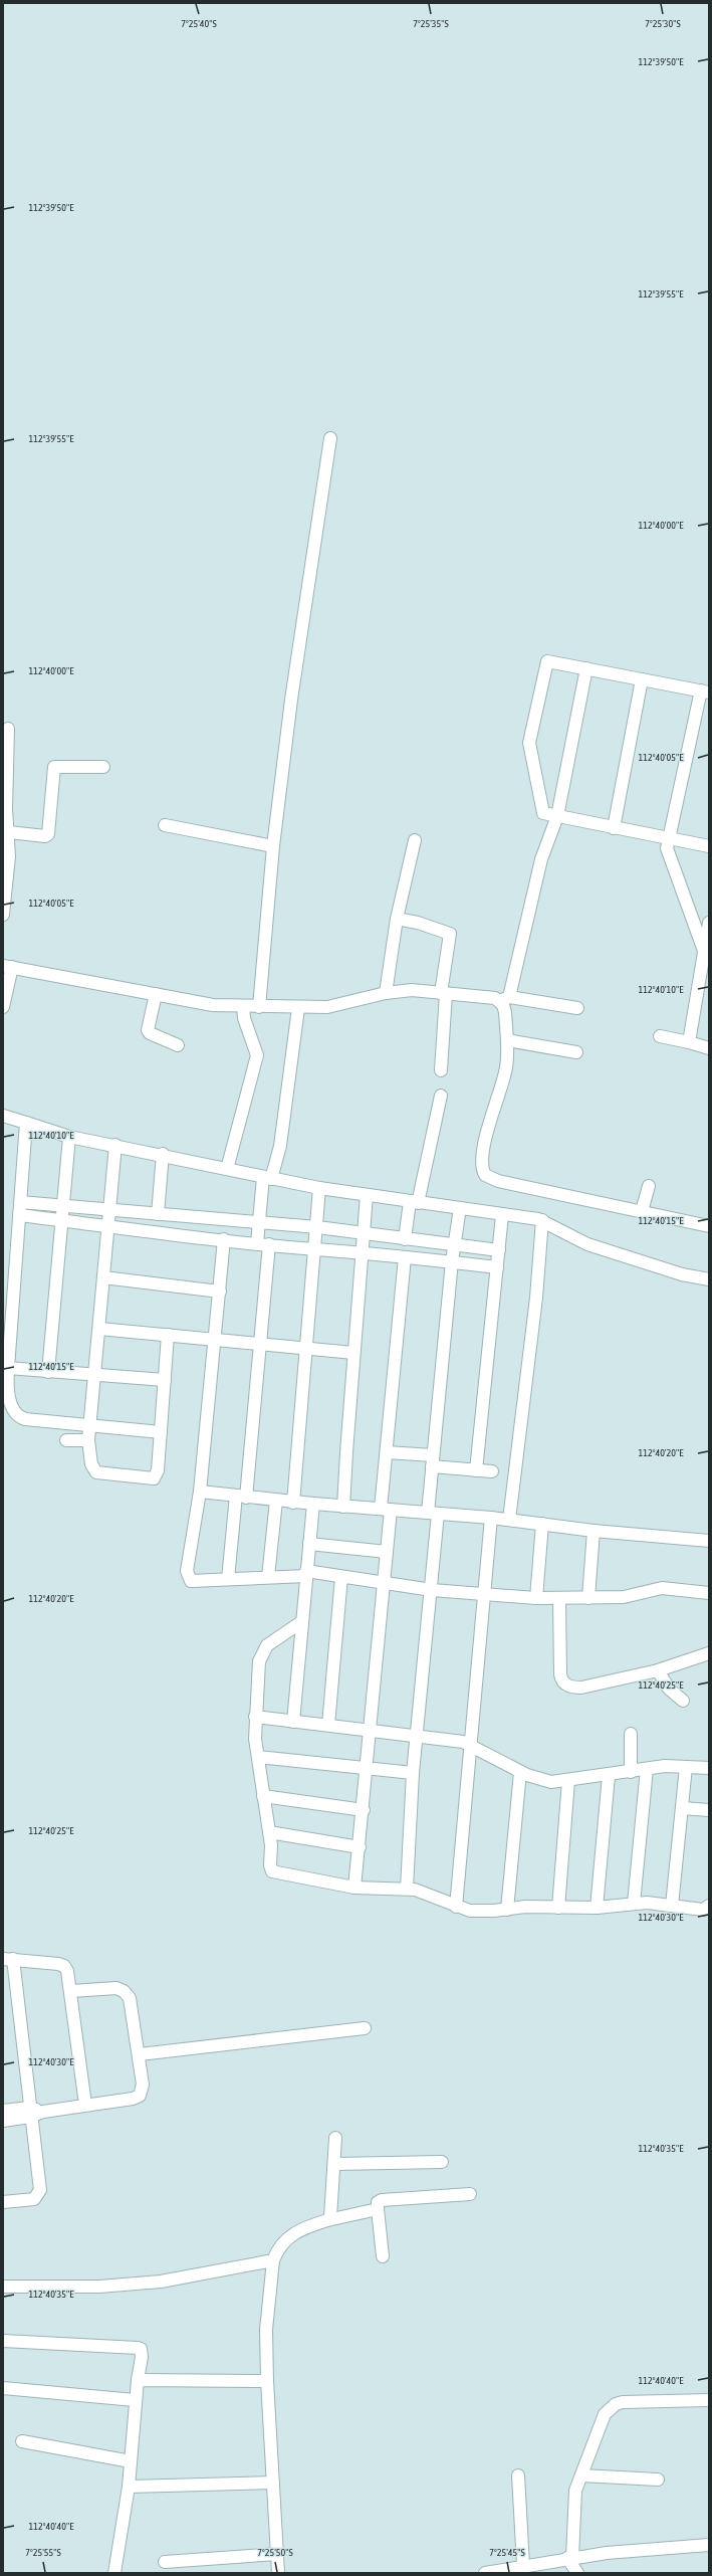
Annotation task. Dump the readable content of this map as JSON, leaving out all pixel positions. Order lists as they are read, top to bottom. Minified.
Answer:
{"coordinates":["7°25'40\"S","7°25'35\"S","7°25'30\"S","112°39'50\"E","112°39'55\"E","112°40'00\"E","112°40'05\"E","112°40'10\"E","112°40'15\"E","112°40'20\"E","112°40'25\"E","112°40'30\"E","112°40'35\"E","112°40'40\"E","7°25'55\"S","7°25'50\"S","7°25'45\"S"]}
